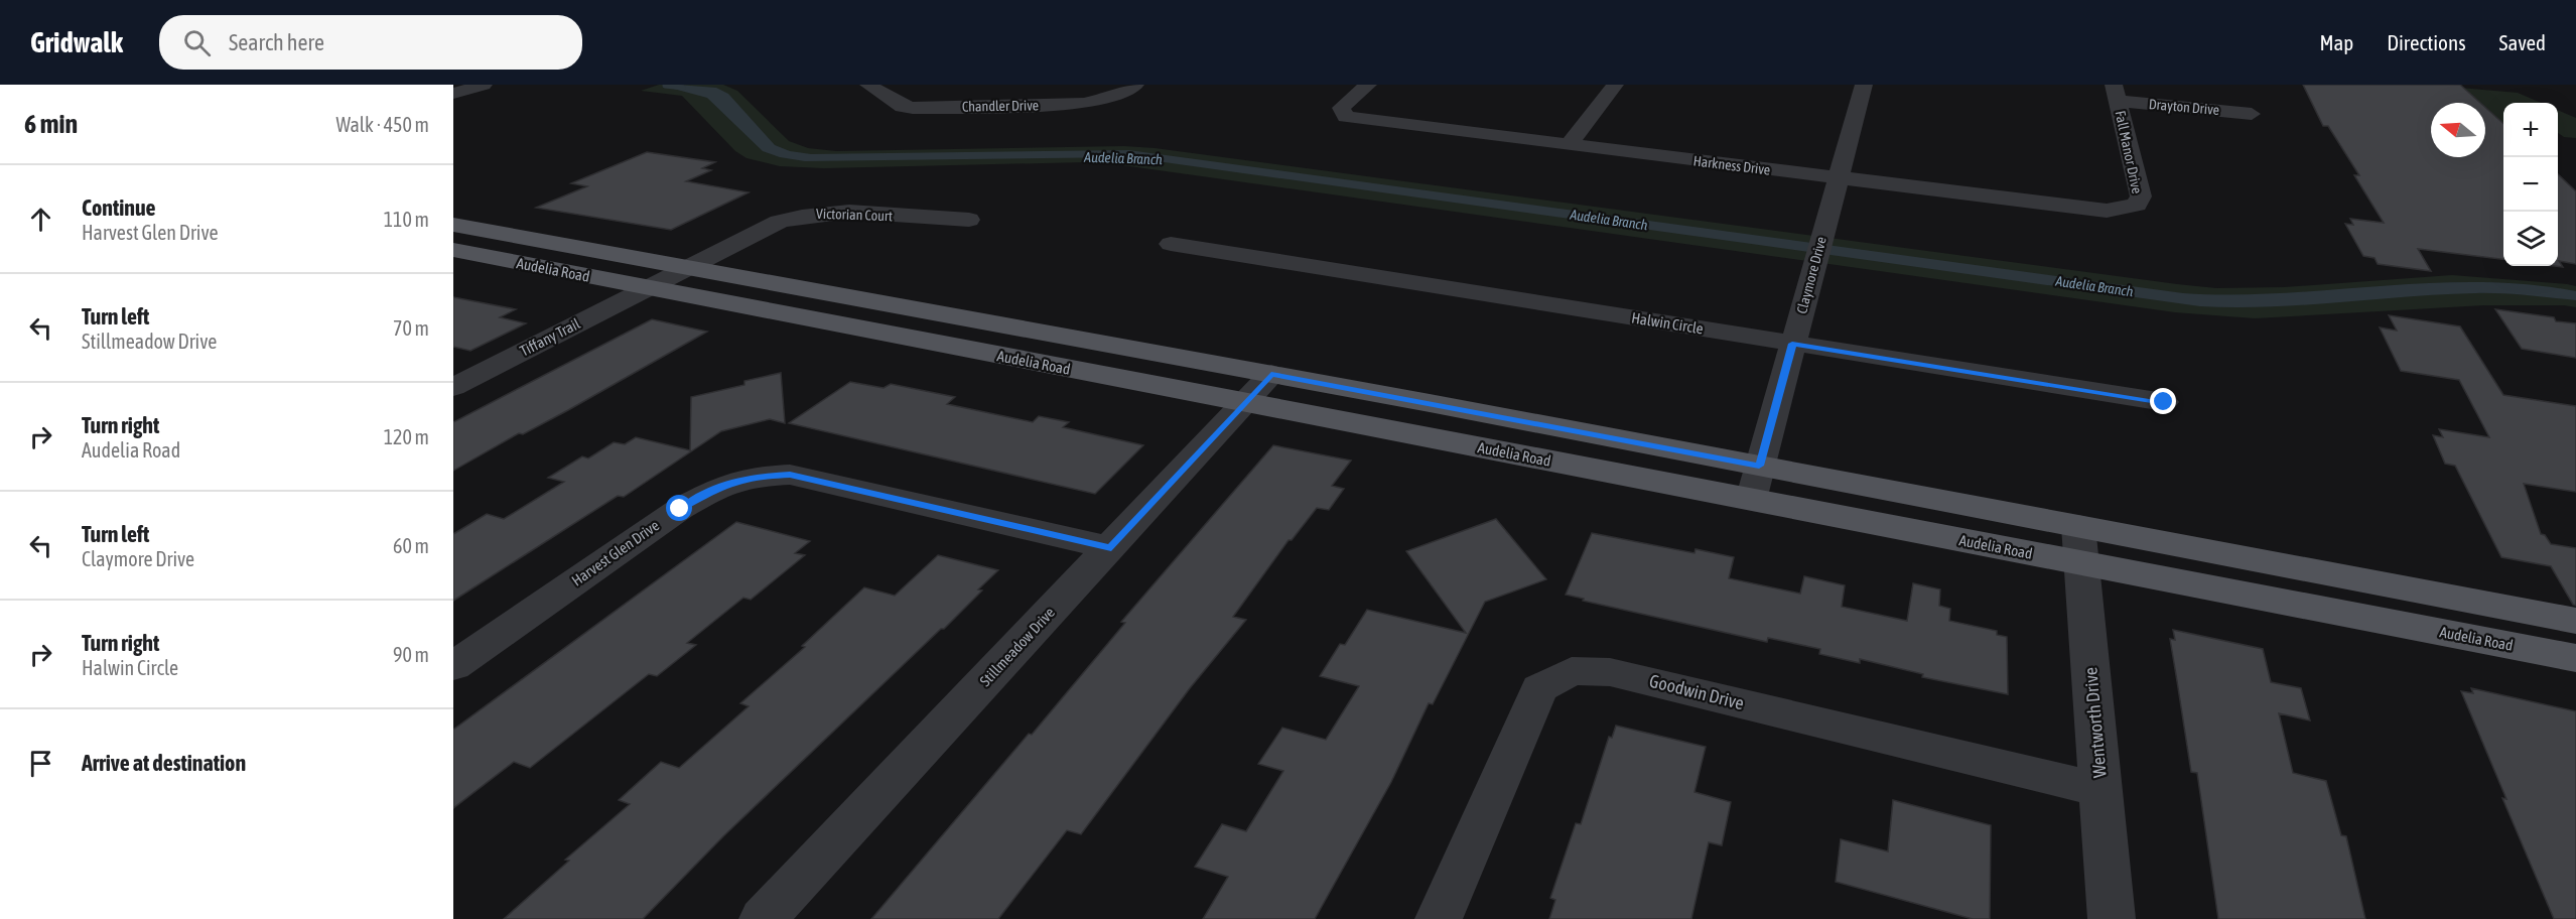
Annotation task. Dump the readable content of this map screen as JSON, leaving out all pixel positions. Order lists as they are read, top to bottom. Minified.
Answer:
{"streets":{"main road":["Audelia Road"],"street":["Chandler Drive","Drayton Drive","Fall Manor Drive","Harkness Drive","Victorian Court","Claymore Drive","Halwin Circle","Tiffany Trail","Harvest Glen Drive","Stillmeadow Drive","Goodwin Drive","Wentworth Drive"]},"crossings":[["Drayton Drive","Fall Manor Drive"],["Fall Manor Drive","Harkness Drive"],["Harkness Drive","Claymore Drive"],["Victorian Court","Audelia Road"],["Victorian Court","Tiffany Trail"],["Audelia Road","Claymore Drive"],["Audelia Road","Tiffany Trail"],["Audelia Road","Stillmeadow Drive"],["Audelia Road","Wentworth Drive"],["Claymore Drive","Halwin Circle"],["Harvest Glen Drive","Stillmeadow Drive"],["Goodwin Drive","Wentworth Drive"]],"water":["Audelia Branch"],"north":"left","page":{"header":"Gridwalk","search":"Search here","nav":["Map","Directions","Saved"],"heading":["6 min","Walk · 450 m"],"map_buttons":["+","−"],"list":[["Continue","Harvest Glen Drive","110 m"],["Turn left","Stillmeadow Drive","70 m"],["Turn right","Audelia Road","120 m"],["Turn left","Claymore Drive","60 m"],["Turn right","Halwin Circle","90 m"],"Arrive at destination"]}}
